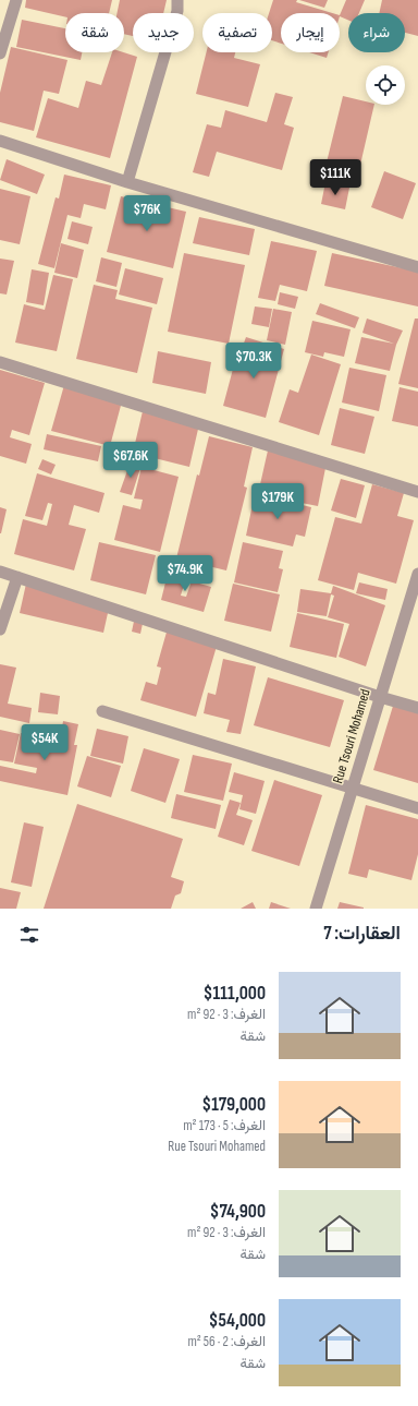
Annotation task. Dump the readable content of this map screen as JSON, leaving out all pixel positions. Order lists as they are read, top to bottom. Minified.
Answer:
{"streets":{"street":["Rue Tsouri Mohamed"]},"page":{"chip":["شراء","إيجار","تصفية","جديد","شقة"],"price":["$111K","$76K","$70.3K","$67.6K","$179K","$74.9K","$54K"],"heading":"العقارات: 7","list":[{"name":"$111,000","note":"الغرف: 3 · 92 m² · شقة"},{"name":"$179,000","note":"الغرف: 5 · 173 m² · Rue Tsouri Mohamed"},{"name":"$74,900","note":"الغرف: 3 · 92 m² · شقة"},{"name":"$54,000","note":"الغرف: 2 · 56 m² · شقة"}]}}
